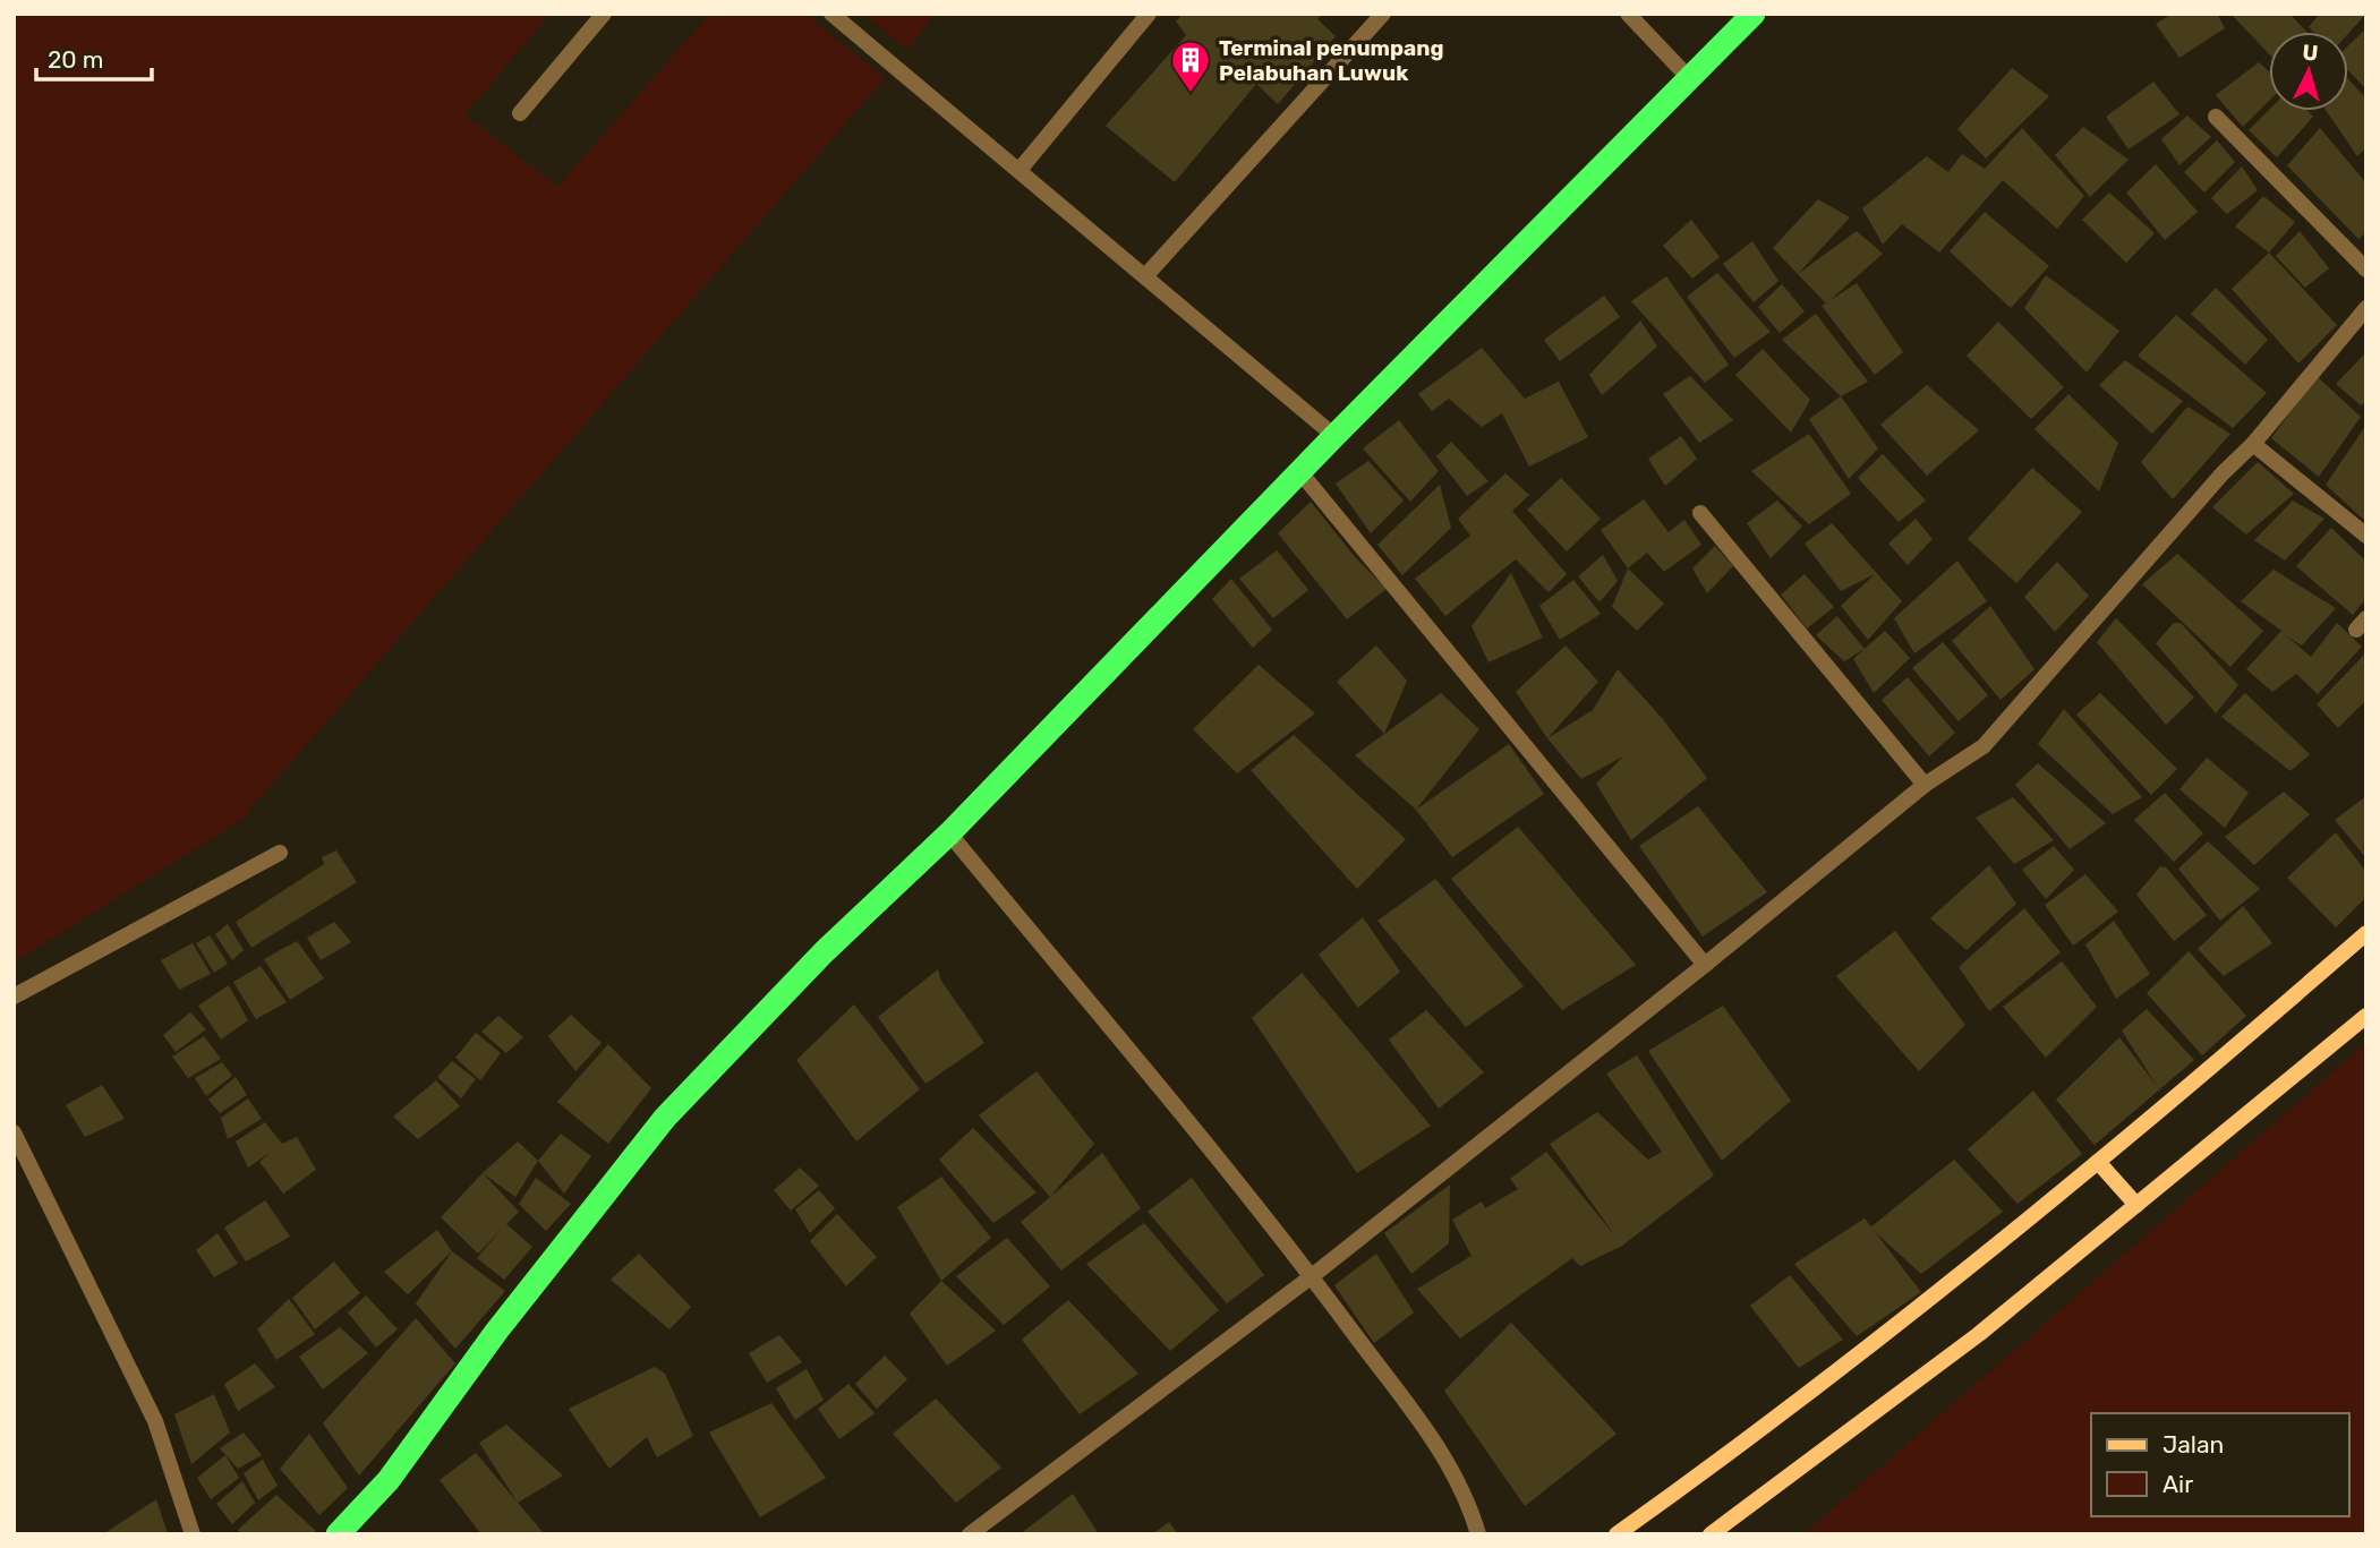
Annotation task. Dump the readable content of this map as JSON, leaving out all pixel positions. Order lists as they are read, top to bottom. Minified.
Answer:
{"places":{"building":["Terminal penumpang Pelabuhan Luwuk"]},"legend":["Jalan","Air"],"scale_bar":"20 m","north":"top"}
